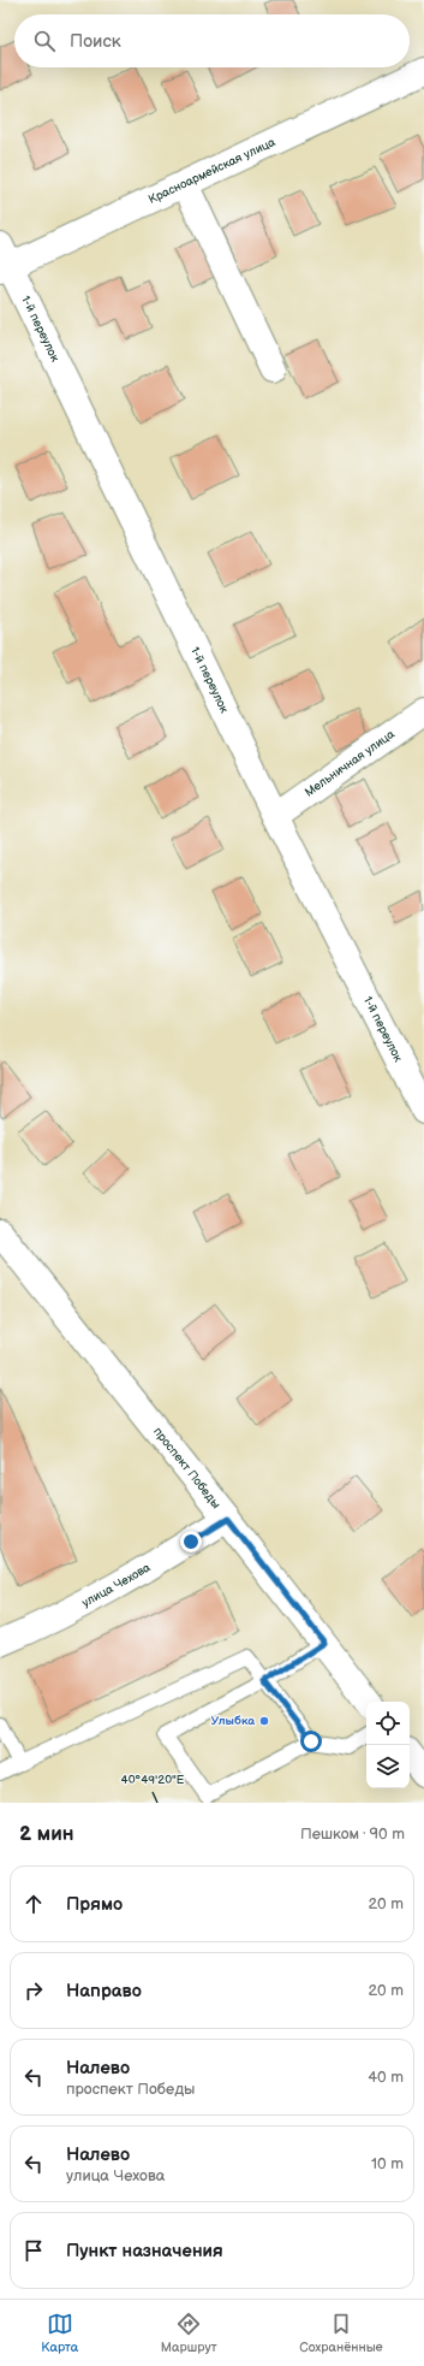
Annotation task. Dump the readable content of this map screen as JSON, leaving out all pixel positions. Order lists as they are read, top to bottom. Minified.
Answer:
{"streets":{"street":["Красноармейская улица","1-й переулок","Мельничная улица","проспект Победы","улица Чехова"]},"crossings":[["Красноармейская улица","1-й переулок"],["1-й переулок","Мельничная улица"],["проспект Победы","улица Чехова"]],"places":["Улыбка"],"page":{"search":"Поиск","heading":["2 мин","Пешком · 90 m"],"list":[["Прямо","20 m"],["Направо","20 m"],["Налево","проспект Победы","40 m"],["Налево","улица Чехова","10 m"],"Пункт назначения"],"nav":["Карта","Маршрут","Сохранённые"]},"coordinates":["40°49'20\"E"]}
